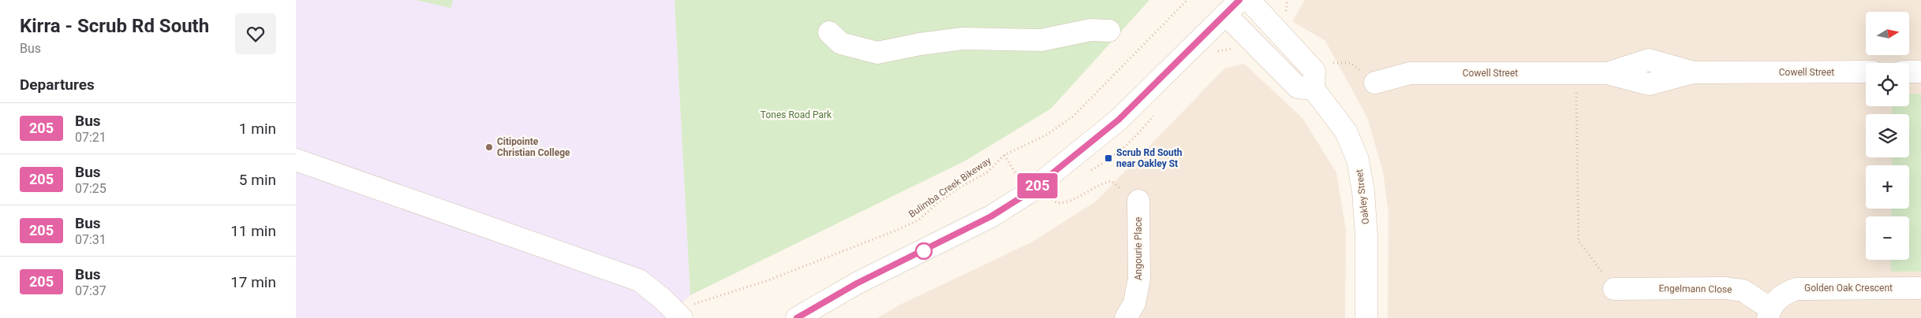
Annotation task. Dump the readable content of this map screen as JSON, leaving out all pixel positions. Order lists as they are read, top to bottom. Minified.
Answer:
{"streets":{"street":["Cowell Street","Oakley Street","Angourie Place","Golden Oak Crescent","Engelmann Close"],"path":["Bulimba Creek Bikeway"]},"crossings":[["Golden Oak Crescent","Engelmann Close"]],"parks":["Tones Road Park"],"places":{"other":["Citipointe Christian College"],"transit":["Scrub Rd South near Oakley St"]},"lines":["bus line 205"],"north":"right","page":{"heading":[["Kirra - Scrub Rd South","Bus"],"Departures"],"on_map":"205","map_buttons":["+","−"],"list":[{"mark":"205","name":"Bus","note":"07:21","value":"1 min"},{"mark":"205","name":"Bus","note":"07:25","value":"5 min"},{"mark":"205","name":"Bus","note":"07:31","value":"11 min"},{"mark":"205","name":"Bus","note":"07:37","value":"17 min"}]}}
